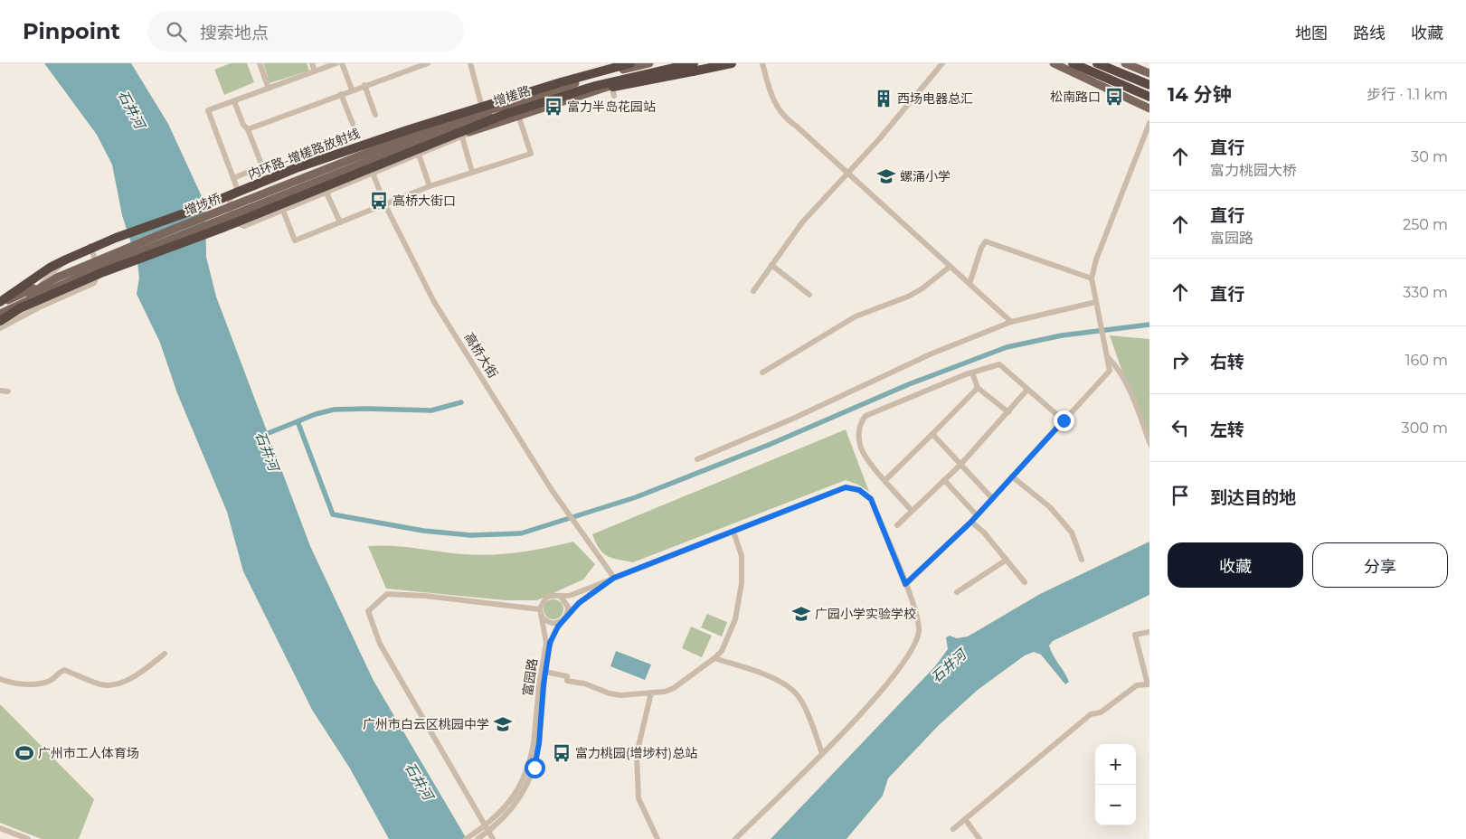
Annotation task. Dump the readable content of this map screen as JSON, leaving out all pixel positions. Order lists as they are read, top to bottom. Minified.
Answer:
{"streets":{"highway":["内环路-增槎路放射线"],"main road":["增槎路","增埗桥"],"street":["高桥大街","富园路"]},"crossings":[["增槎路","增埗桥"],["高桥大街","富园路"]],"water":["石井河"],"places":{"bus stop":["松南路口","富力半岛花园站","高桥大街口","富力桃园(增埗村)总站"],"building":["西场电器总汇"],"school or university":["螺涌小学","广园小学实验学校","广州市白云区桃园中学"],"sports":["广州市工人体育场"]},"page":{"header":"Pinpoint","search":"搜索地点","nav":["地图","路线","收藏"],"heading":["14 分钟","步行 · 1.1 km"],"list":[["直行","富力桃园大桥","30 m"],["直行","富园路","250 m"],["直行","330 m"],["右转","160 m"],["左转","300 m"],"到达目的地"],"buttons":["收藏","分享"],"map_buttons":["+","−"]}}
